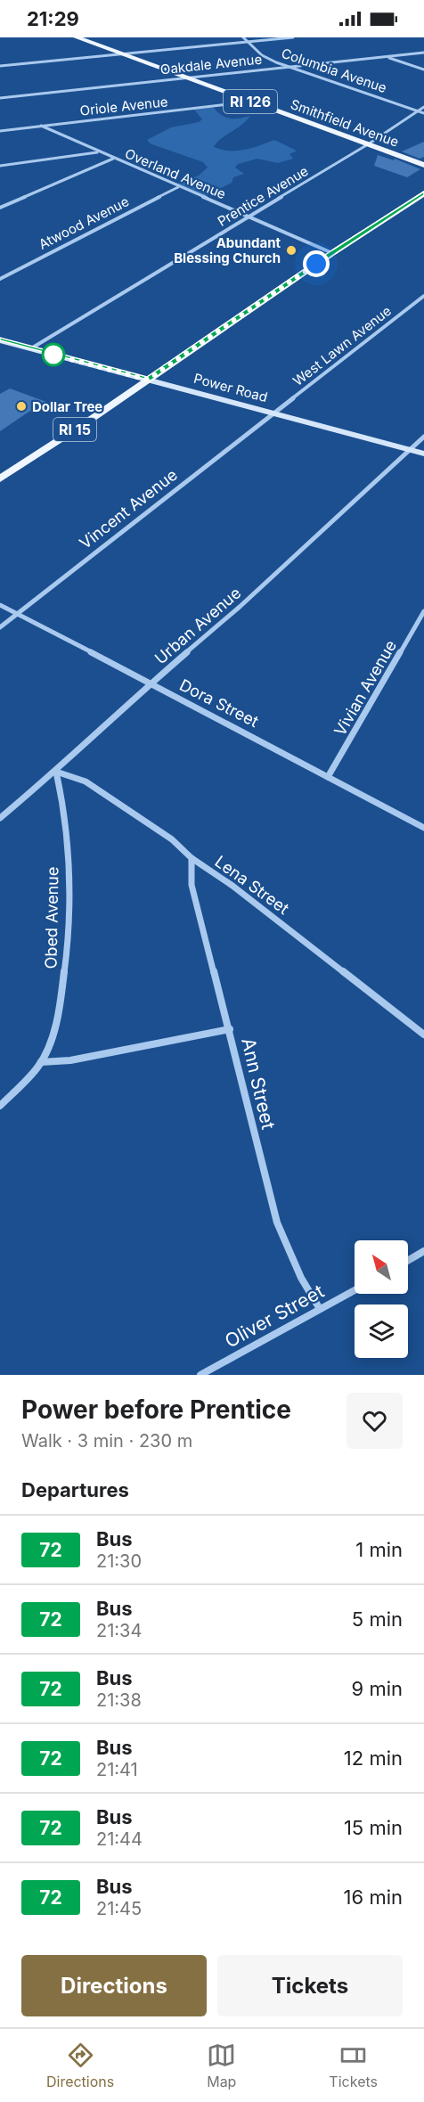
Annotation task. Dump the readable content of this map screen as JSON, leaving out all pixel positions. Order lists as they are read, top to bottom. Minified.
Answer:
{"streets":{"main road":["RI 126","Smithfield Avenue","Power Road","RI 15"],"street":["Oakdale Avenue","Columbia Avenue","Oriole Avenue","Overland Avenue","Prentice Avenue","Atwood Avenue","West Lawn Avenue","Vincent Avenue","Urban Avenue","Vivian Avenue","Dora Street","Lena Street","Obed Avenue","Ann Street","Oliver Street"]},"crossings":[["Oakdale Avenue","Columbia Avenue"],["Oakdale Avenue","Smithfield Avenue"],["Columbia Avenue","Prentice Avenue"],["Oriole Avenue","Smithfield Avenue"],["Oriole Avenue","Overland Avenue"],["Smithfield Avenue","Prentice Avenue"],["Overland Avenue","Prentice Avenue"],["Overland Avenue","Atwood Avenue"],["Overland Avenue","RI 15"],["Prentice Avenue","Power Road"],["West Lawn Avenue","Power Road"],["West Lawn Avenue","Vincent Avenue"],["Power Road","RI 15"],["Power Road","Vincent Avenue"],["Power Road","Urban Avenue"],["Vincent Avenue","Dora Street"],["Urban Avenue","Dora Street"],["Urban Avenue","Lena Street"],["Urban Avenue","Obed Avenue"],["Vivian Avenue","Dora Street"],["Lena Street","Obed Avenue"],["Lena Street","Ann Street"],["Ann Street","Oliver Street"]],"places":["Abundant Blessing Church","Dollar Tree"],"lines":["bus line 72"],"north":"top left","page":{"status":"21:29","heading":[["Power before Prentice","Walk · 3 min · 230 m"],"Departures"],"list":[{"mark":"72","name":"Bus","note":"21:30","value":"1 min"},{"mark":"72","name":"Bus","note":"21:34","value":"5 min"},{"mark":"72","name":"Bus","note":"21:38","value":"9 min"},{"mark":"72","name":"Bus","note":"21:41","value":"12 min"},{"mark":"72","name":"Bus","note":"21:44","value":"15 min"},{"mark":"72","name":"Bus","note":"21:45","value":"16 min"}],"buttons":["Directions","Tickets"],"tabs":["Directions","Map","Tickets"]}}
